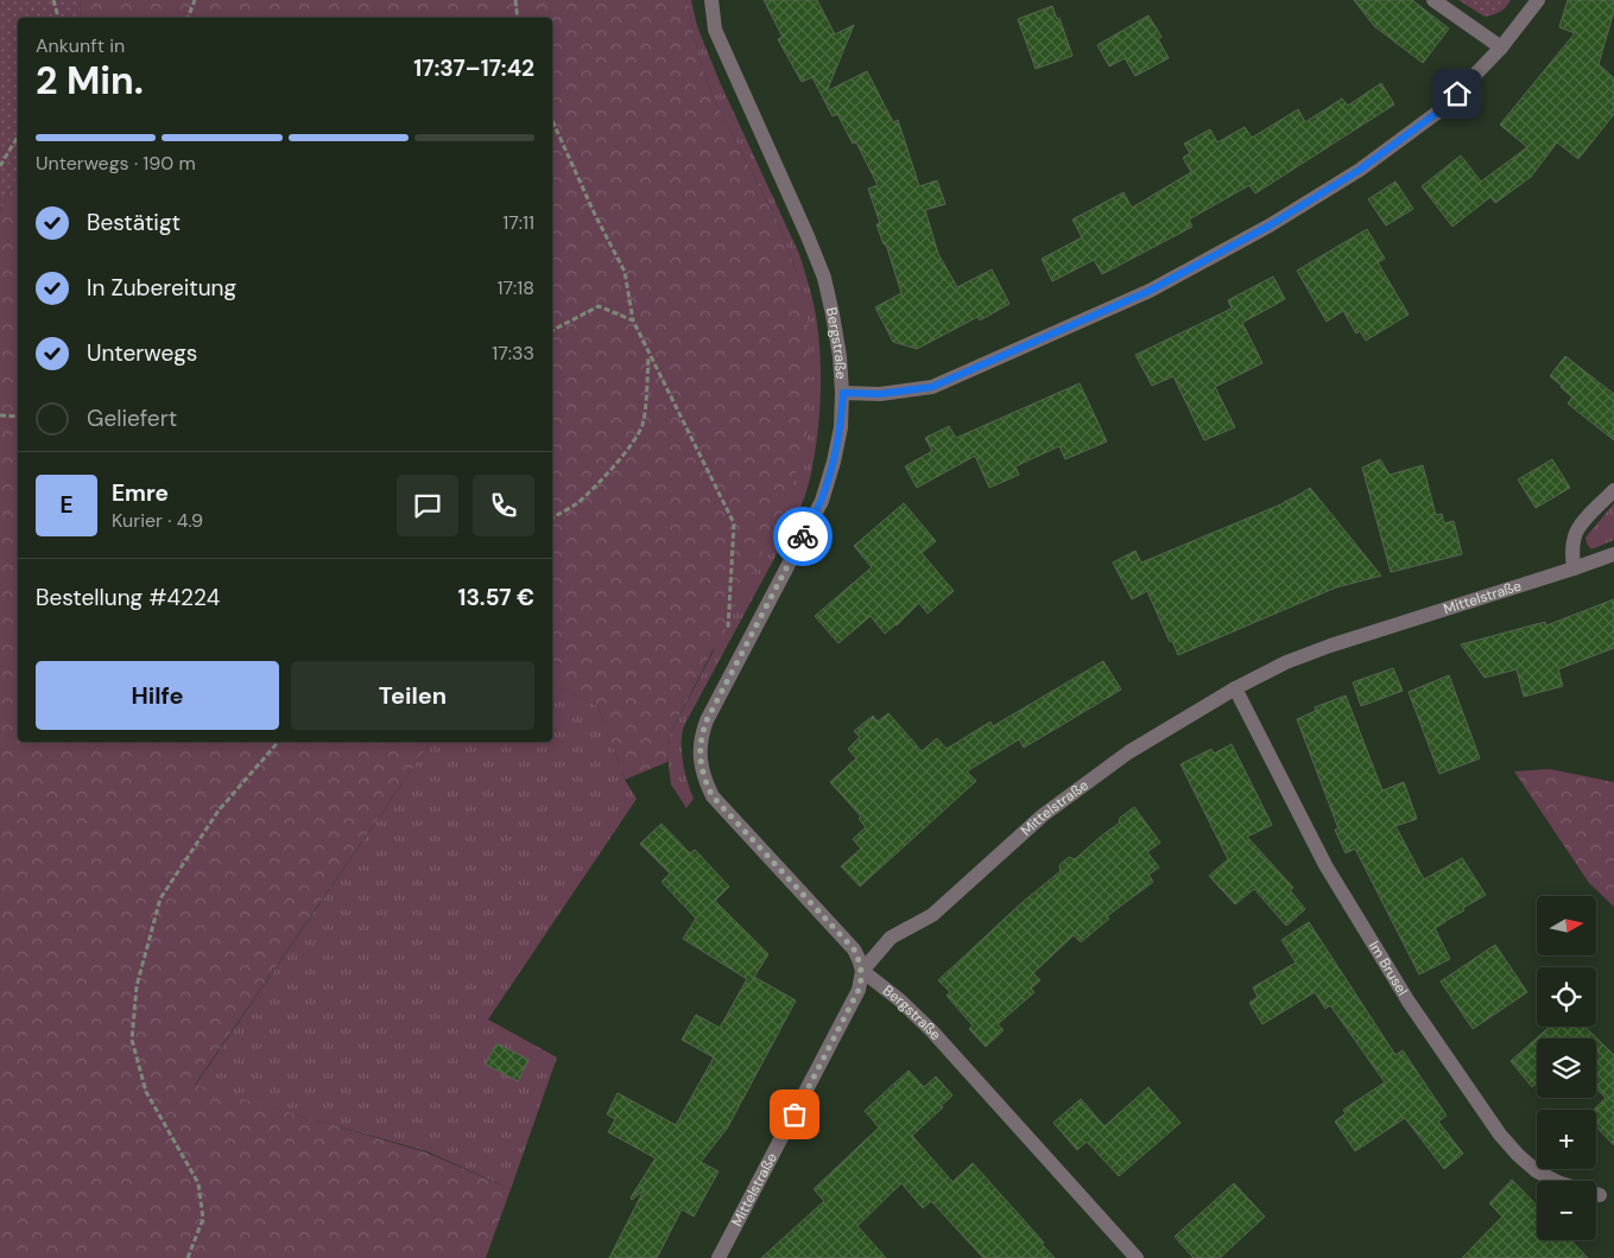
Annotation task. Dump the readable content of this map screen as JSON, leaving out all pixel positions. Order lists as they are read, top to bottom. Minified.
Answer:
{"streets":{"street":["Bergstraße","Mittelstraße","Im Brusel"]},"crossings":[["Bergstraße","Mittelstraße"],["Mittelstraße","Im Brusel"]],"north":"right","page":{"heading":["2 Min.","Ankunft in","17:37–17:42"],"panel":["Emre","Kurier · 4.9","Bestellung #4224","13.57 €"],"bar":"Unterwegs · 190 m","list":[["Bestätigt","17:11"],["In Zubereitung","17:18"],["Unterwegs","17:33"],"Geliefert"],"round":"E","buttons":["Hilfe","Teilen"],"map_buttons":["+","−"]}}
